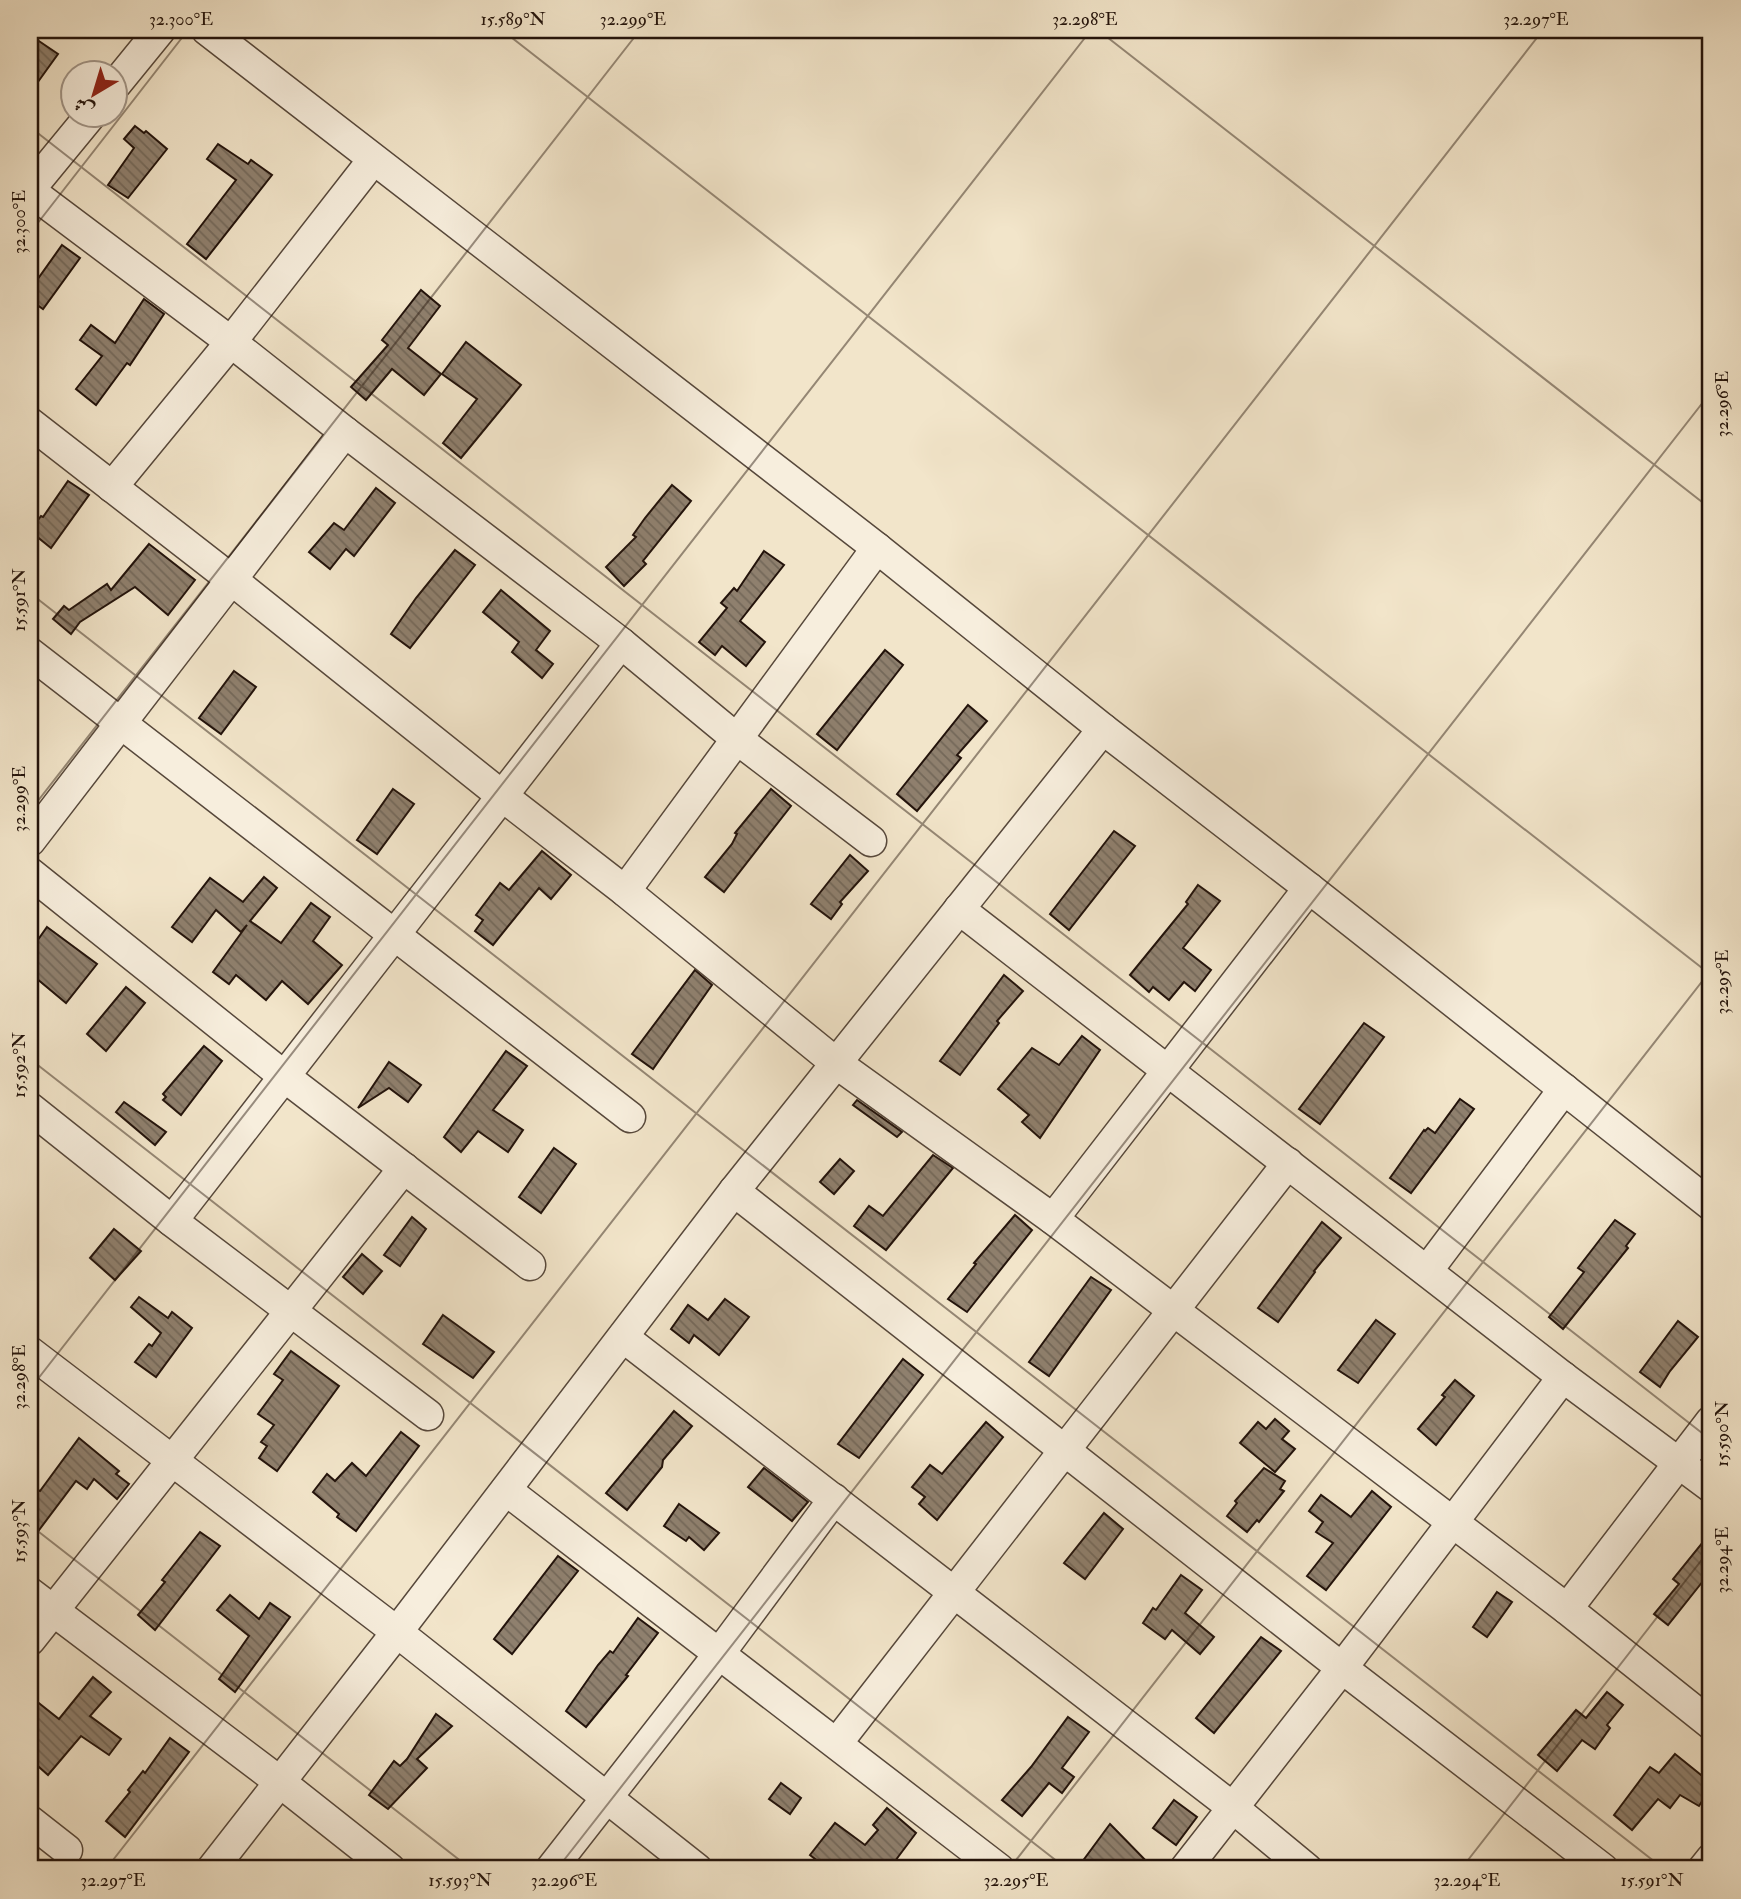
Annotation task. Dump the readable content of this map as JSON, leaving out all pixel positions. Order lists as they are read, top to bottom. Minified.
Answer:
{"north":"bottom left","coordinates":["32.300°E","15.589°N","32.299°E","32.298°E","32.297°E","32.296°E","15.591°N","32.295°E","15.592°N","15.590°N","15.593°N","32.294°E"]}
